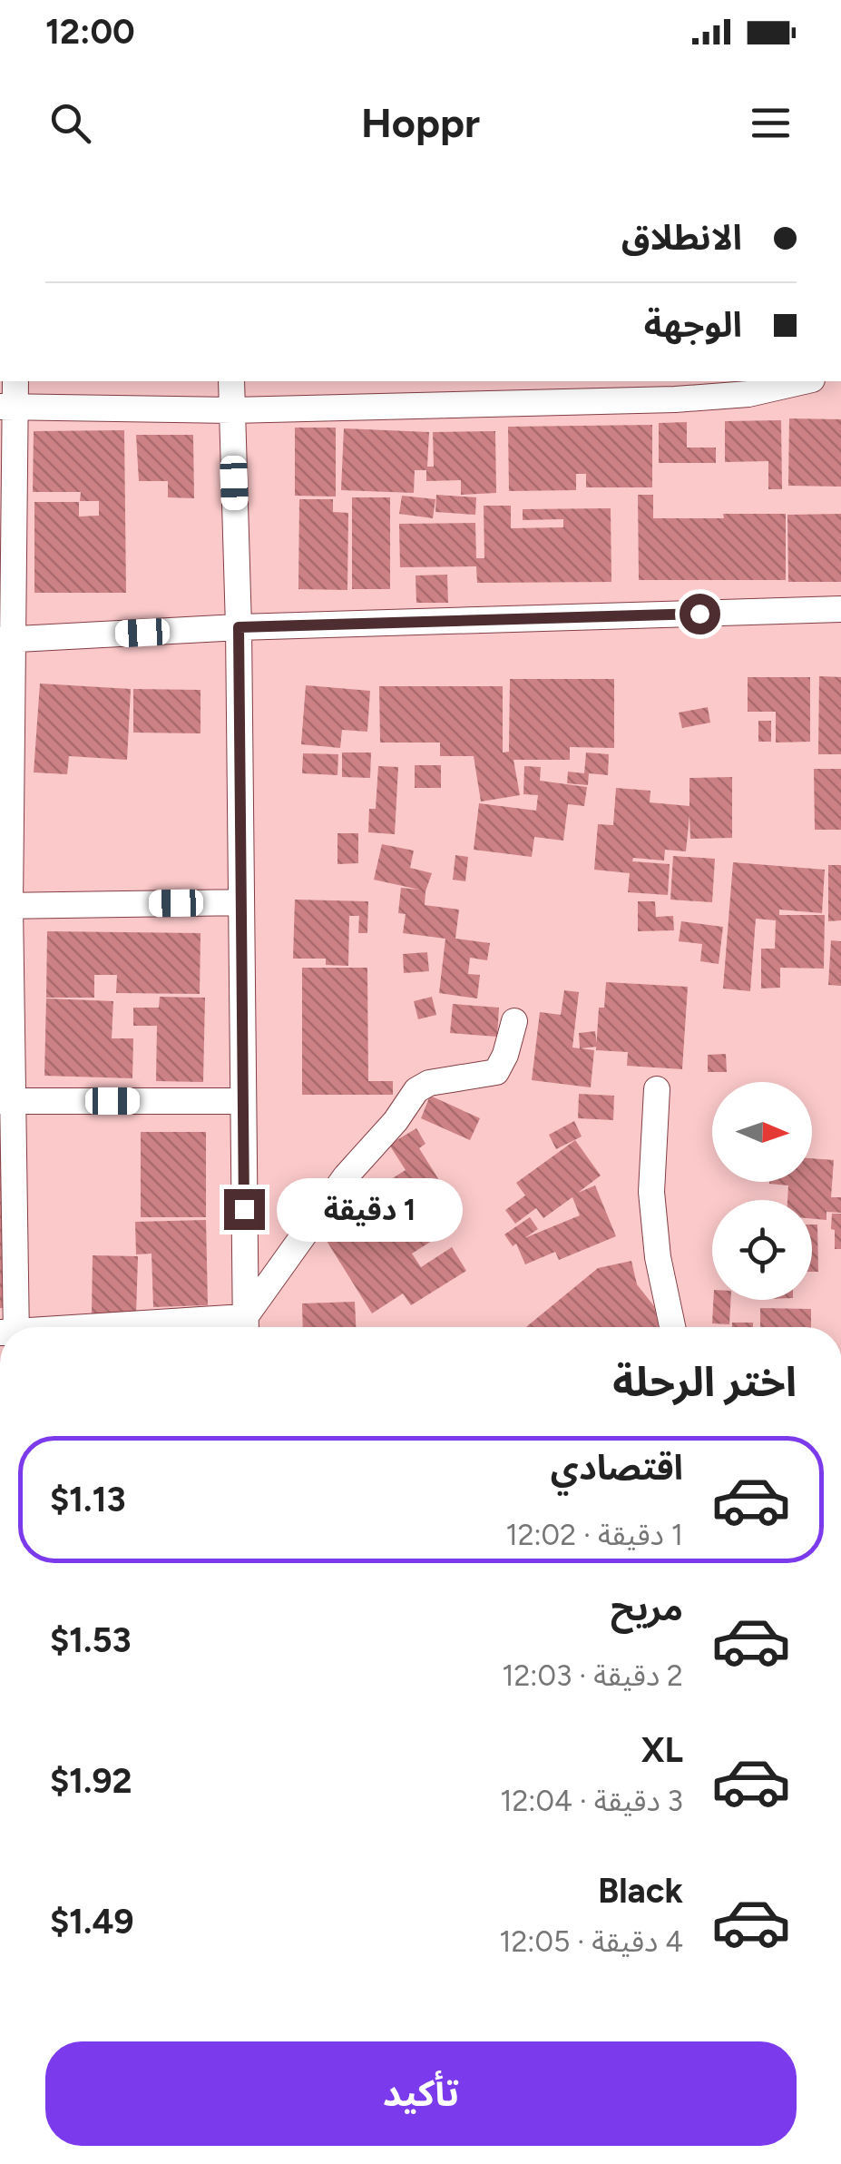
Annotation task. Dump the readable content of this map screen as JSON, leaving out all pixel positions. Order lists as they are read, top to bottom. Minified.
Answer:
{"north":"right","page":{"status":"12:00","header":"Hoppr","banner":["الانطلاق","الوجهة"],"bubble":"1 دقيقة","heading":"اختر الرحلة","list":[{"name":"اقتصادي","note":"1 دقيقة · 12:02","value":"$1.13"},{"name":"مريح","note":"2 دقيقة · 12:03","value":"$1.53"},{"name":"XL","note":"3 دقيقة · 12:04","value":"$1.92"},{"name":"Black","note":"4 دقيقة · 12:05","value":"$1.49"}],"buttons":"تأكيد"}}
